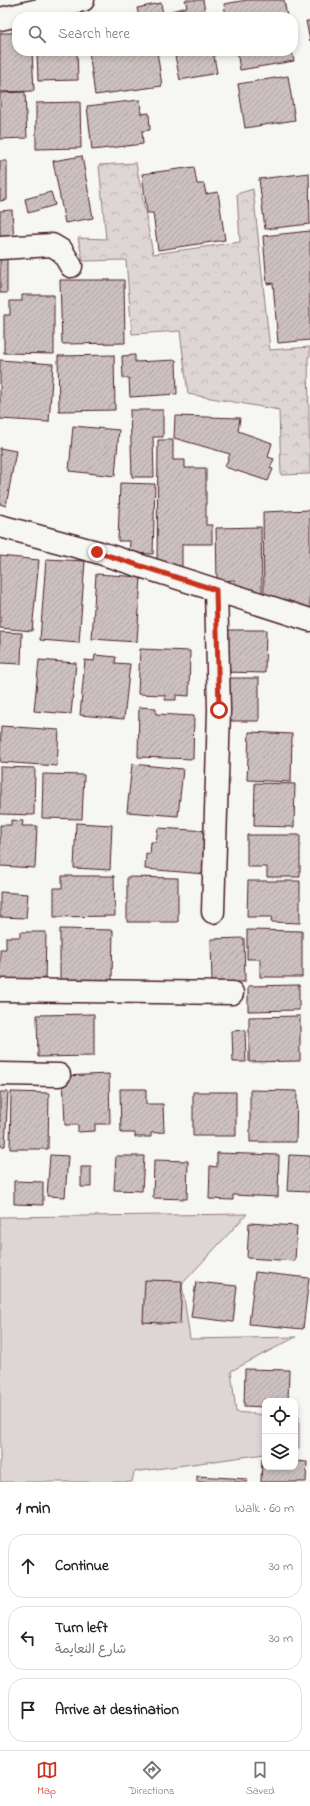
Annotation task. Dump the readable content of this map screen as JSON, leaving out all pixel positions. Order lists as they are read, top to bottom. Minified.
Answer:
{"page":{"search":"Search here","heading":["1 min","Walk · 60 m"],"list":[["Continue","30 m"],["Turn left","شارع النعايمة","30 m"],"Arrive at destination"],"nav":["Map","Directions","Saved"]}}
